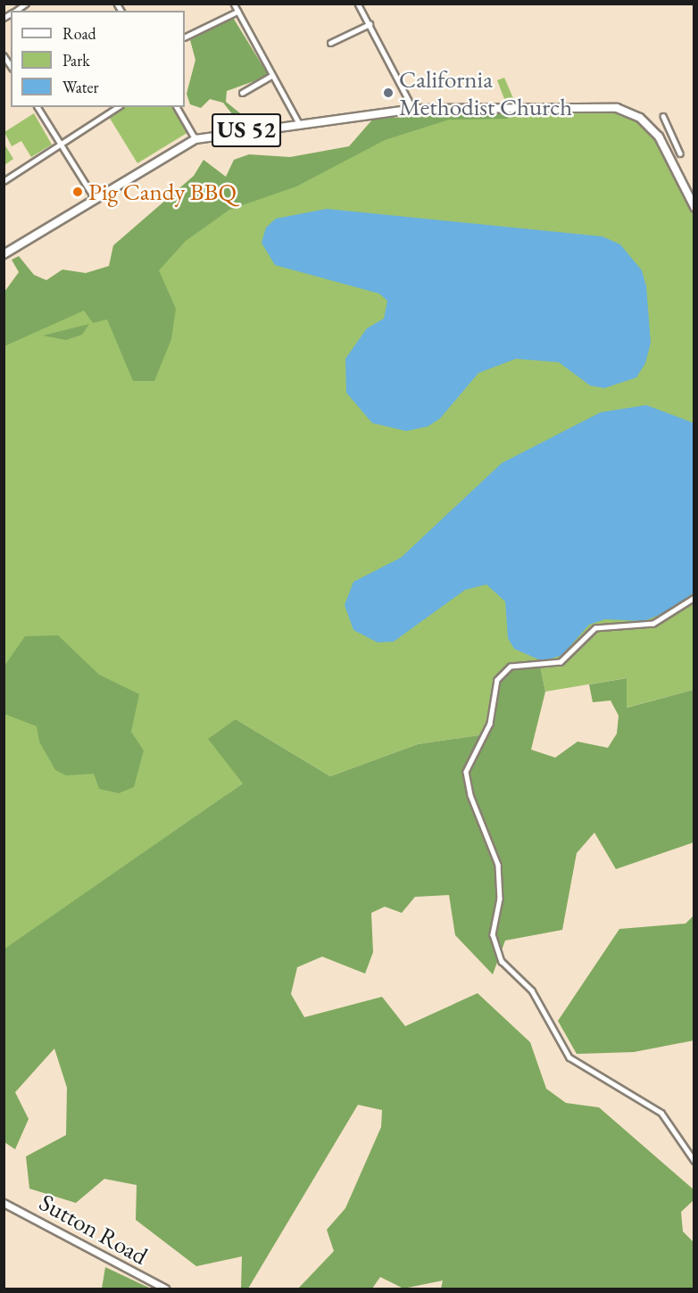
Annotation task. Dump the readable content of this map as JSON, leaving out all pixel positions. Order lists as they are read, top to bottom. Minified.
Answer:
{"streets":{"main road":["US 52"],"street":["Sutton Road"]},"places":["California Methodist Church","Pig Candy BBQ"],"legend":["Road","Park","Water"]}
